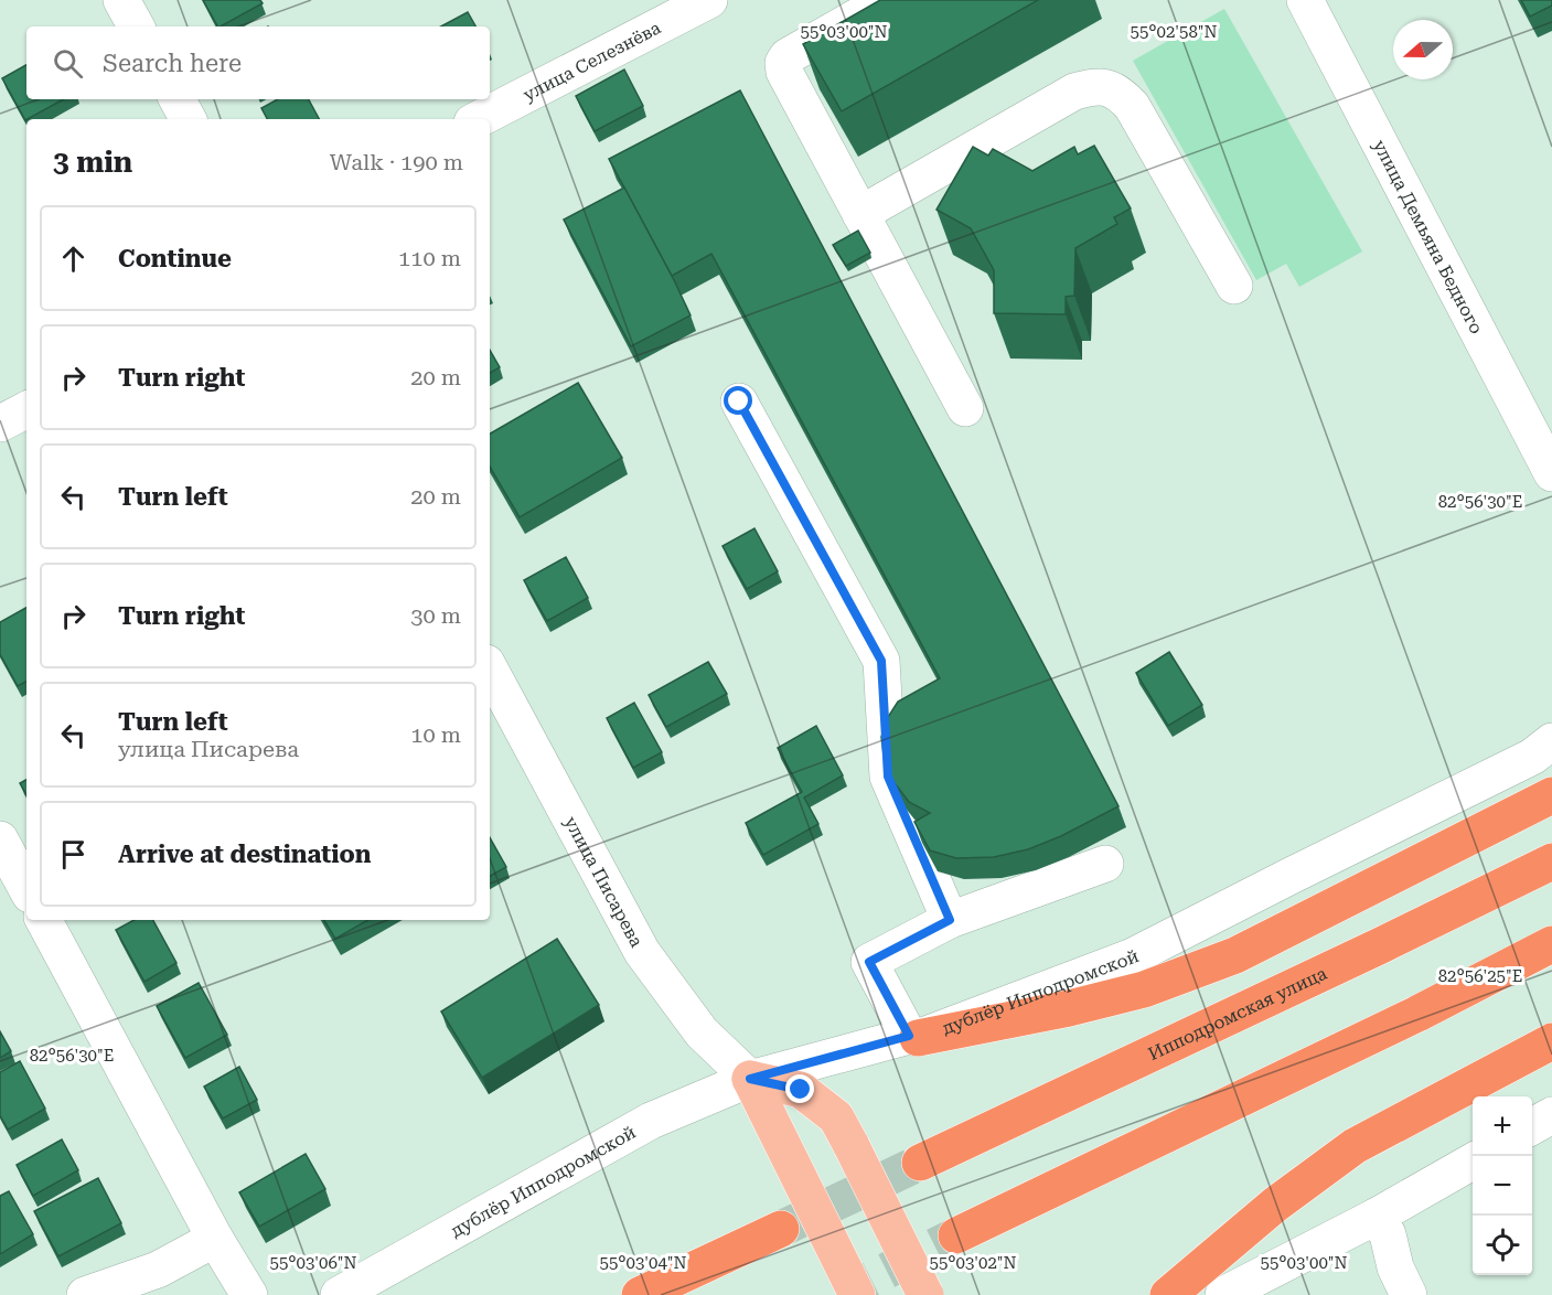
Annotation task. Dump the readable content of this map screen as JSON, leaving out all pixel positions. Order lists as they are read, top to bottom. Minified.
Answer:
{"streets":{"highway":["Ипподромская улица"],"main road":["улица Писарева"],"street":["улица Селезнёва","улица Демьяна Бедного","дублёр Ипподромской"]},"crossings":[["улица Писарева","дублёр Ипподромской"]],"north":"left","page":{"search":"Search here","heading":["3 min","Walk · 190 m"],"list":[["Continue","110 m"],["Turn right","20 m"],["Turn left","20 m"],["Turn right","30 m"],["Turn left","улица Писарева","10 m"],"Arrive at destination"],"map_buttons":["+","−"]},"coordinates":["55°02'58\"N","55°03'00\"N","82°56'30\"E","82°56'25\"E","55°03'06\"N","55°03'04\"N","55°03'02\"N"]}
